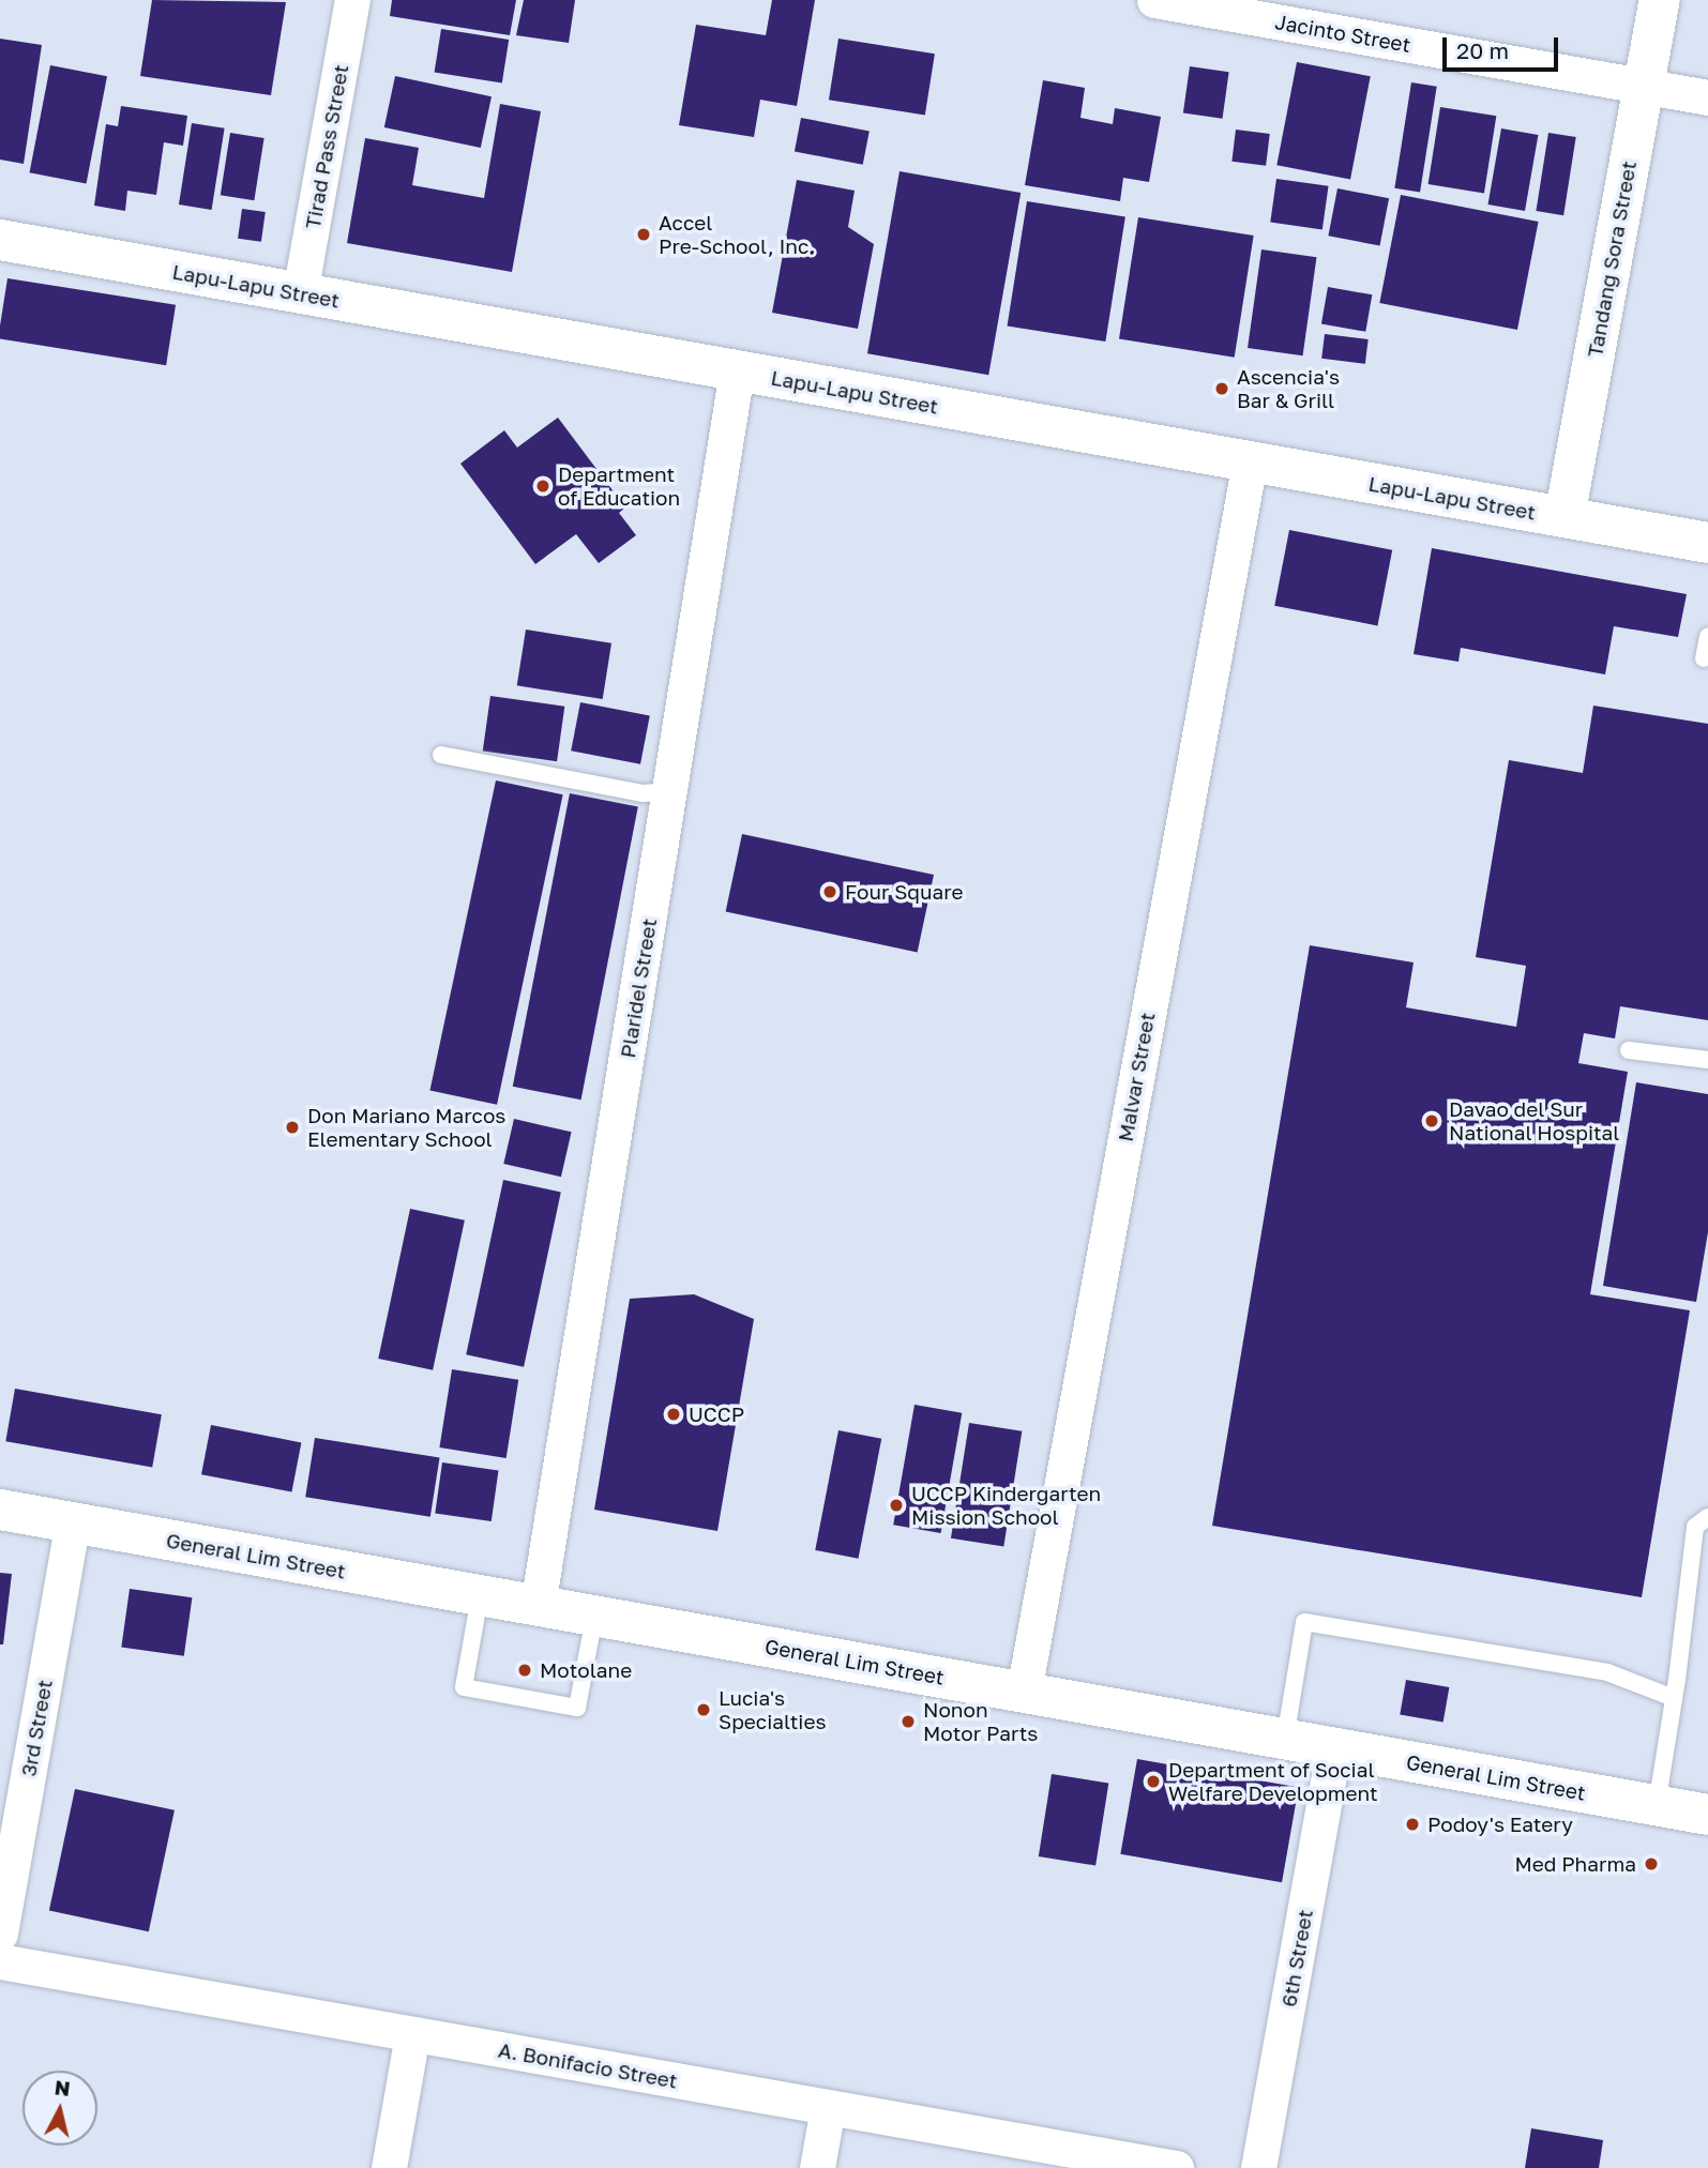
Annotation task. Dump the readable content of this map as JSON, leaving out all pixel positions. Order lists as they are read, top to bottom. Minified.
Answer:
{"streets":{"street":["Jacinto Street","Tirad Pass Street","Tandang Sora Street","Lapu-Lapu Street","Plaridel Street","Malvar Street","General Lim Street","3rd Street","6th Street","A. Bonifacio Street"]},"crossings":[["Jacinto Street","Tandang Sora Street"],["Tirad Pass Street","Lapu-Lapu Street"],["Tandang Sora Street","Lapu-Lapu Street"],["Lapu-Lapu Street","Plaridel Street"],["Lapu-Lapu Street","Malvar Street"],["Plaridel Street","General Lim Street"],["Malvar Street","General Lim Street"],["General Lim Street","3rd Street"],["General Lim Street","6th Street"]],"places":["Accel Pre-School, Inc.","Ascencia's Bar & Grill","Department of Education","Four Square","Davao del Sur National Hospital","Don Mariano Marcos Elementary School","UCCP","UCCP Kindergarten Mission School","Motolane","Lucia's Specialties","Nonon Motor Parts","Department of Social Welfare Development","Podoy's Eatery","Med Pharma"],"scale_bar":"20 m","north":"top"}
